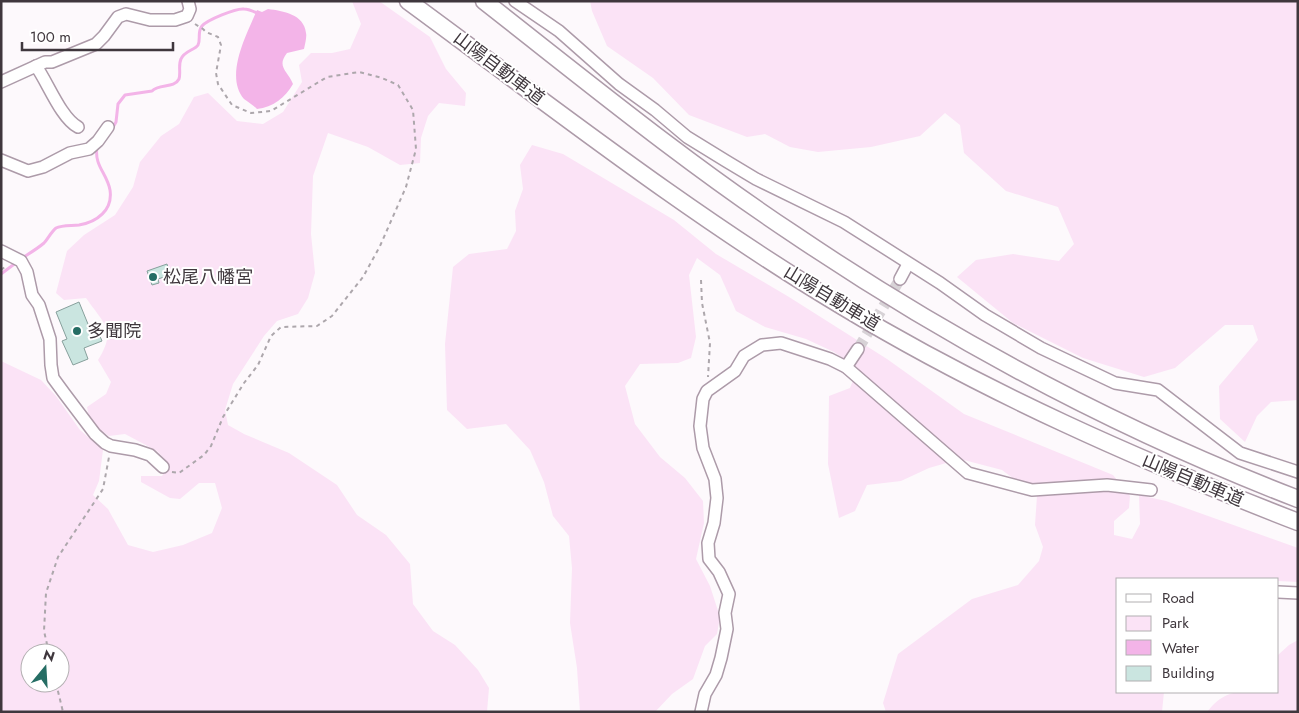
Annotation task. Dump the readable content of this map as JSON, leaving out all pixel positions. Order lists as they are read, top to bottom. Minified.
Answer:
{"streets":{"highway":["山陽自動車道"]},"places":["松尾八幡宮","多聞院"],"legend":["Road","Park","Water","Building"],"scale_bar":"100 m","north":"top"}
